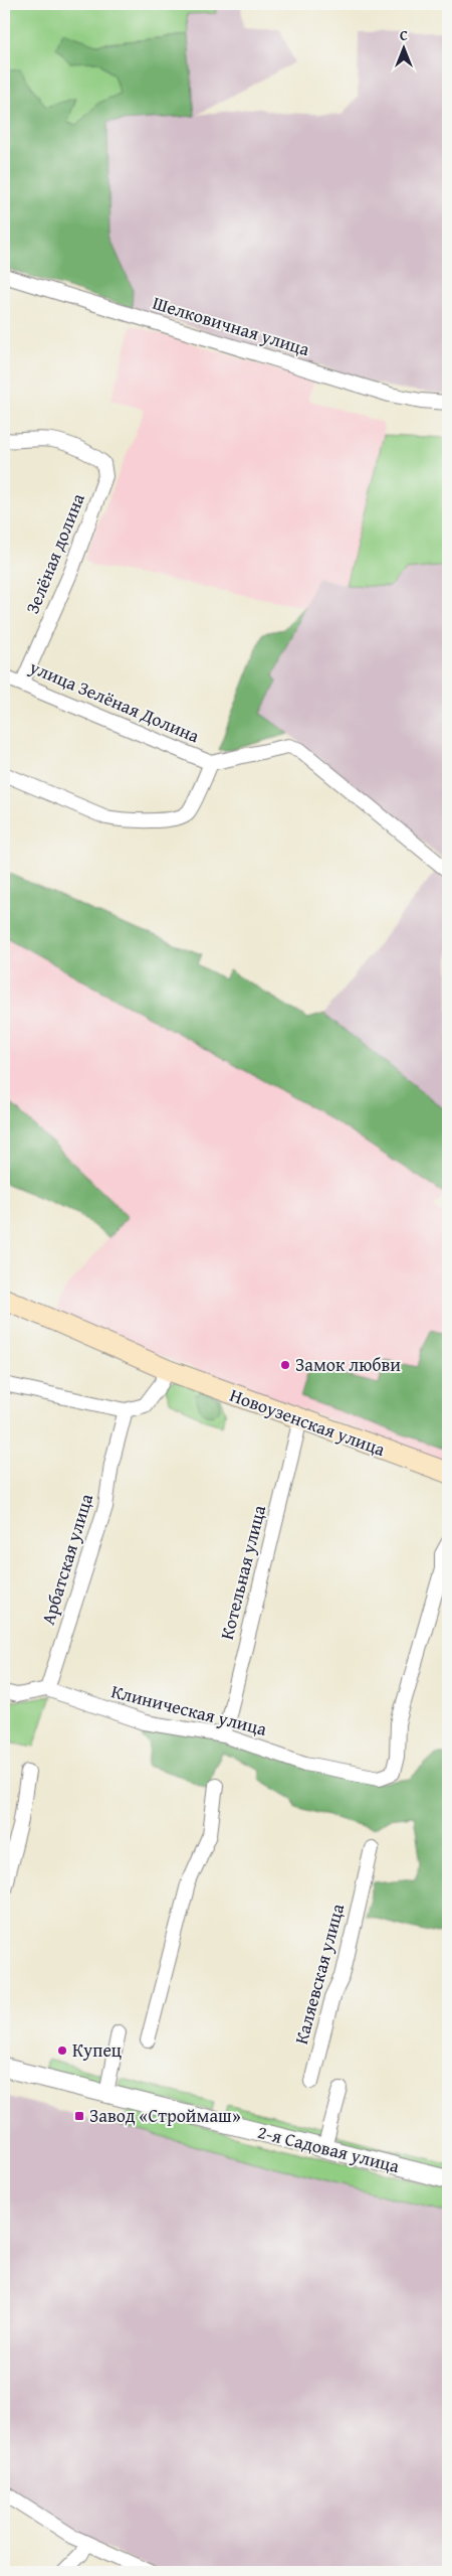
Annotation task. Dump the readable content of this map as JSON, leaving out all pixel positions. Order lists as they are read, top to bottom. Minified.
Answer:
{"streets":{"main road":["Новоузенская улица"],"street":["Шелковичная улица","Зелёная долина","улица Зелёная Долина","Арбатская улица","Котельная улица","Клиническая улица","Каляевская улица","2-я Садовая улица"]},"crossings":[["Зелёная долина","улица Зелёная Долина"],["Новоузенская улица","Котельная улица"],["Арбатская улица","Клиническая улица"],["Котельная улица","Клиническая улица"]],"places":{"other":["Замок любви","Купец"],"transit":["Завод «Строймаш»"]},"north":"top"}
